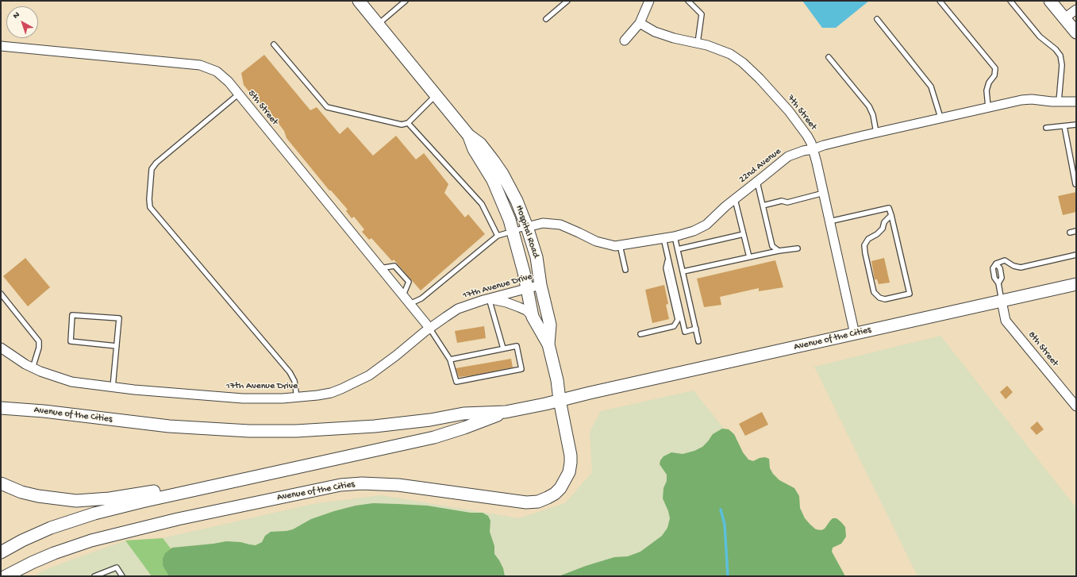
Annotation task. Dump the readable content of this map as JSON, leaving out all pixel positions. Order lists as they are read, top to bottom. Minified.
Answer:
{"streets":{"main road":["Hospital Road","Avenue of the Cities"],"street":["5th Street","7th Street","22nd Avenue","17th Avenue Drive","8th Street"]},"crossings":[["5th Street","17th Avenue Drive"],["7th Street","22nd Avenue"],["7th Street","Avenue of the Cities"],["22nd Avenue","Hospital Road"],["Hospital Road","17th Avenue Drive"],["Hospital Road","Avenue of the Cities"],["Avenue of the Cities","8th Street"]],"north":"top left"}
